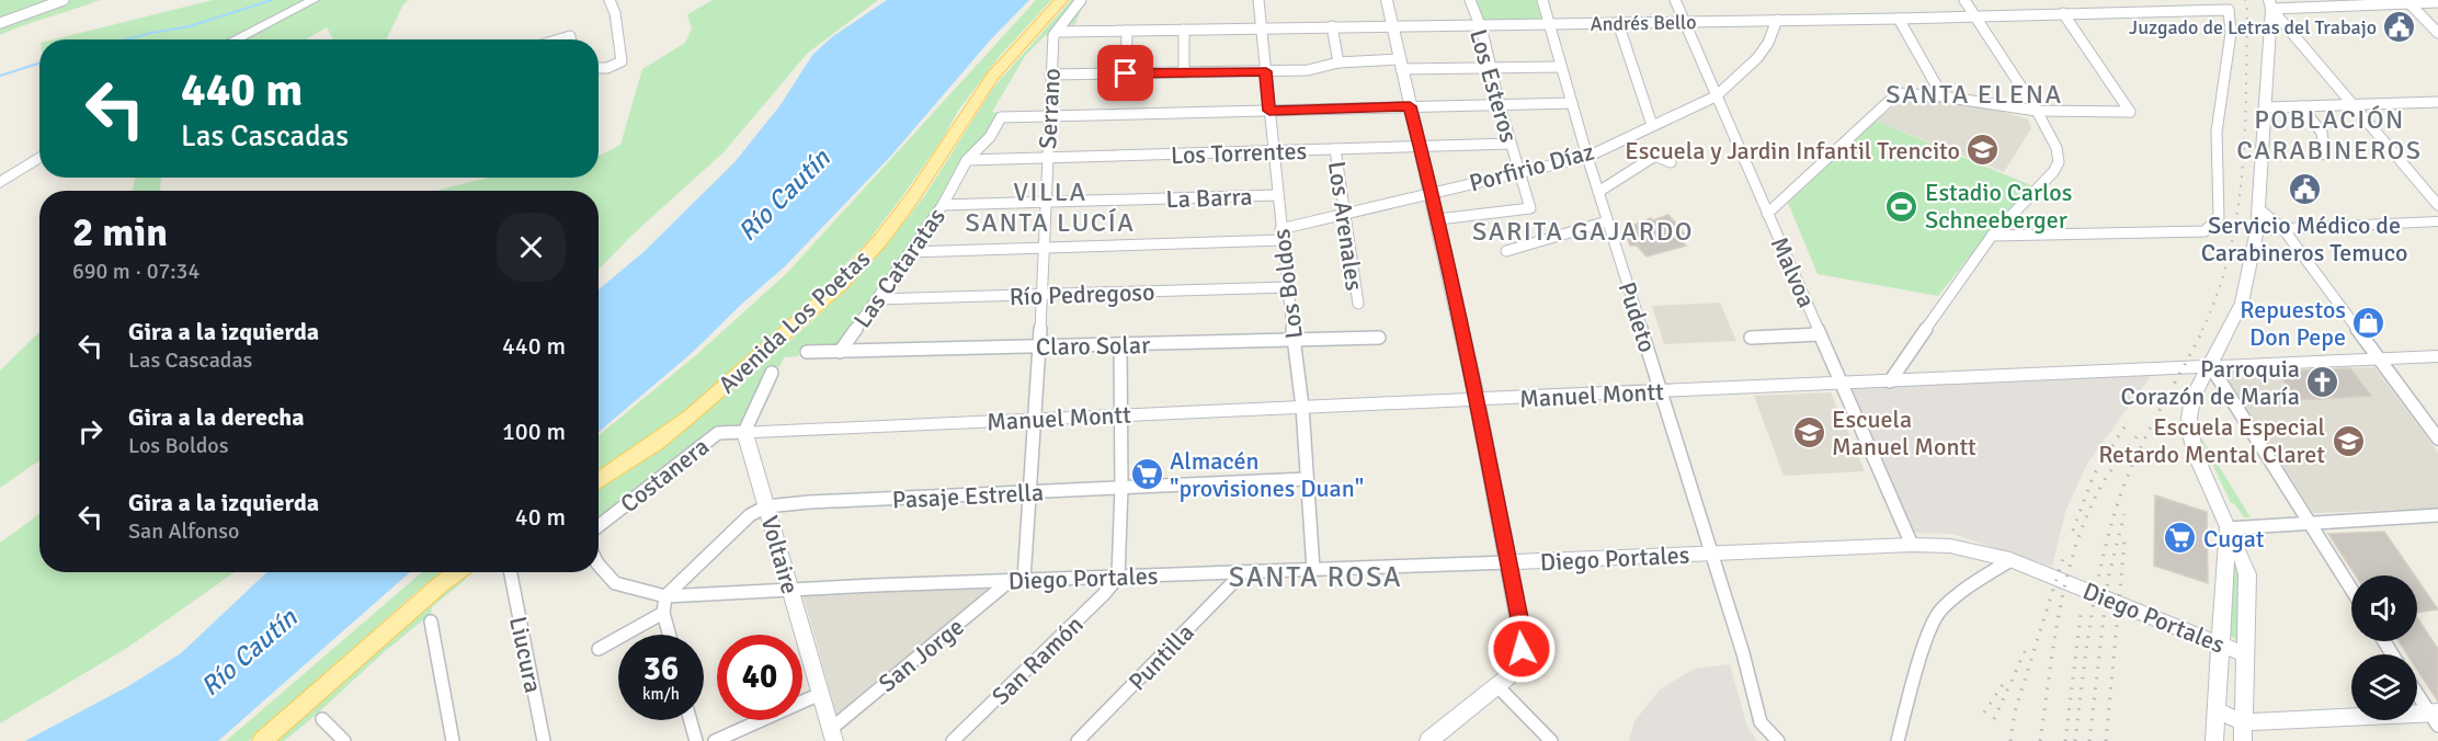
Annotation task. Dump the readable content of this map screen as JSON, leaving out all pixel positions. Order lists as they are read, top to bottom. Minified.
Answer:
{"streets":{"main road":["Avenida Los Poetas"],"street":["Andrés Bello","Los Esteros","Serrano","Los Torrentes","Porfirio Díaz","La Barra","Los Arenales","Las Cataratas","Malvoa","Los Boldos","Río Pedregoso","Pudeto","Claro Solar","Manuel Montt","Costanera","Pasaje Estrella","Voltaire","Diego Portales","Liucura","San Jorge","Puntilla","San Ramón"]},"crossings":[["Andrés Bello","Los Esteros"],["Andrés Bello","Serrano"],["Andrés Bello","Porfirio Díaz"],["Andrés Bello","Malvoa"],["Andrés Bello","Los Boldos"],["Andrés Bello","Pudeto"],["Los Esteros","Los Torrentes"],["Los Esteros","Porfirio Díaz"],["Serrano","Los Torrentes"],["Serrano","Porfirio Díaz"],["Serrano","La Barra"],["Serrano","Las Cataratas"],["Serrano","Río Pedregoso"],["Serrano","Claro Solar"],["Serrano","Manuel Montt"],["Serrano","Pasaje Estrella"],["Serrano","Diego Portales"],["Serrano","San Jorge"],["Los Torrentes","Los Arenales"],["Los Torrentes","Las Cataratas"],["Los Torrentes","Los Boldos"],["Porfirio Díaz","Los Arenales"],["Porfirio Díaz","Las Cataratas"],["Porfirio Díaz","Malvoa"],["Porfirio Díaz","Los Boldos"],["Porfirio Díaz","Pudeto"],["La Barra","Las Cataratas"],["La Barra","Los Boldos"],["Las Cataratas","Río Pedregoso"],["Las Cataratas","Claro Solar"],["Malvoa","Manuel Montt"],["Malvoa","Diego Portales"],["Los Boldos","Río Pedregoso"],["Los Boldos","Claro Solar"],["Los Boldos","Manuel Montt"],["Los Boldos","Pasaje Estrella"],["Los Boldos","Diego Portales"],["Pudeto","Manuel Montt"],["Pudeto","Diego Portales"],["Manuel Montt","Costanera"],["Manuel Montt","Voltaire"],["Costanera","Voltaire"],["Pasaje Estrella","Voltaire"],["Voltaire","Diego Portales"],["Voltaire","San Jorge"],["Diego Portales","San Jorge"],["Diego Portales","Puntilla"],["Diego Portales","San Ramón"]],"districts":["SANTA ELENA","POBLACIÓN CARABINEROS","VILLA SANTA LUCÍA","SARITA GAJARDO","SANTA ROSA"],"water":["Río Cautín"],"places":{"public building":["Juzgado de Letras del Trabajo","Servicio Médico de Carabineros Temuco"],"school or university":["Escuela y Jardin Infantil Trencito","Escuela Manuel Montt","Escuela Especial Retardo Mental Claret"],"sports":["Estadio Carlos Schneeberger"],"shop":["Repuestos Don Pepe"],"church":["Parroquia Corazón de María"],"supermarket":["Almacén \"provisiones Duan\"","Cugat"]},"page":{"turn":["440 m","Las Cascadas"],"heading":["2 min","690 m · 07:34"],"list":[{"name":"Gira a la izquierda","note":"Las Cascadas","value":"440 m"},{"name":"Gira a la derecha","note":"Los Boldos","value":"100 m"},{"name":"Gira a la izquierda","note":"San Alfonso","value":"40 m"}],"speed":"36 km/h","limit":"40"}}
